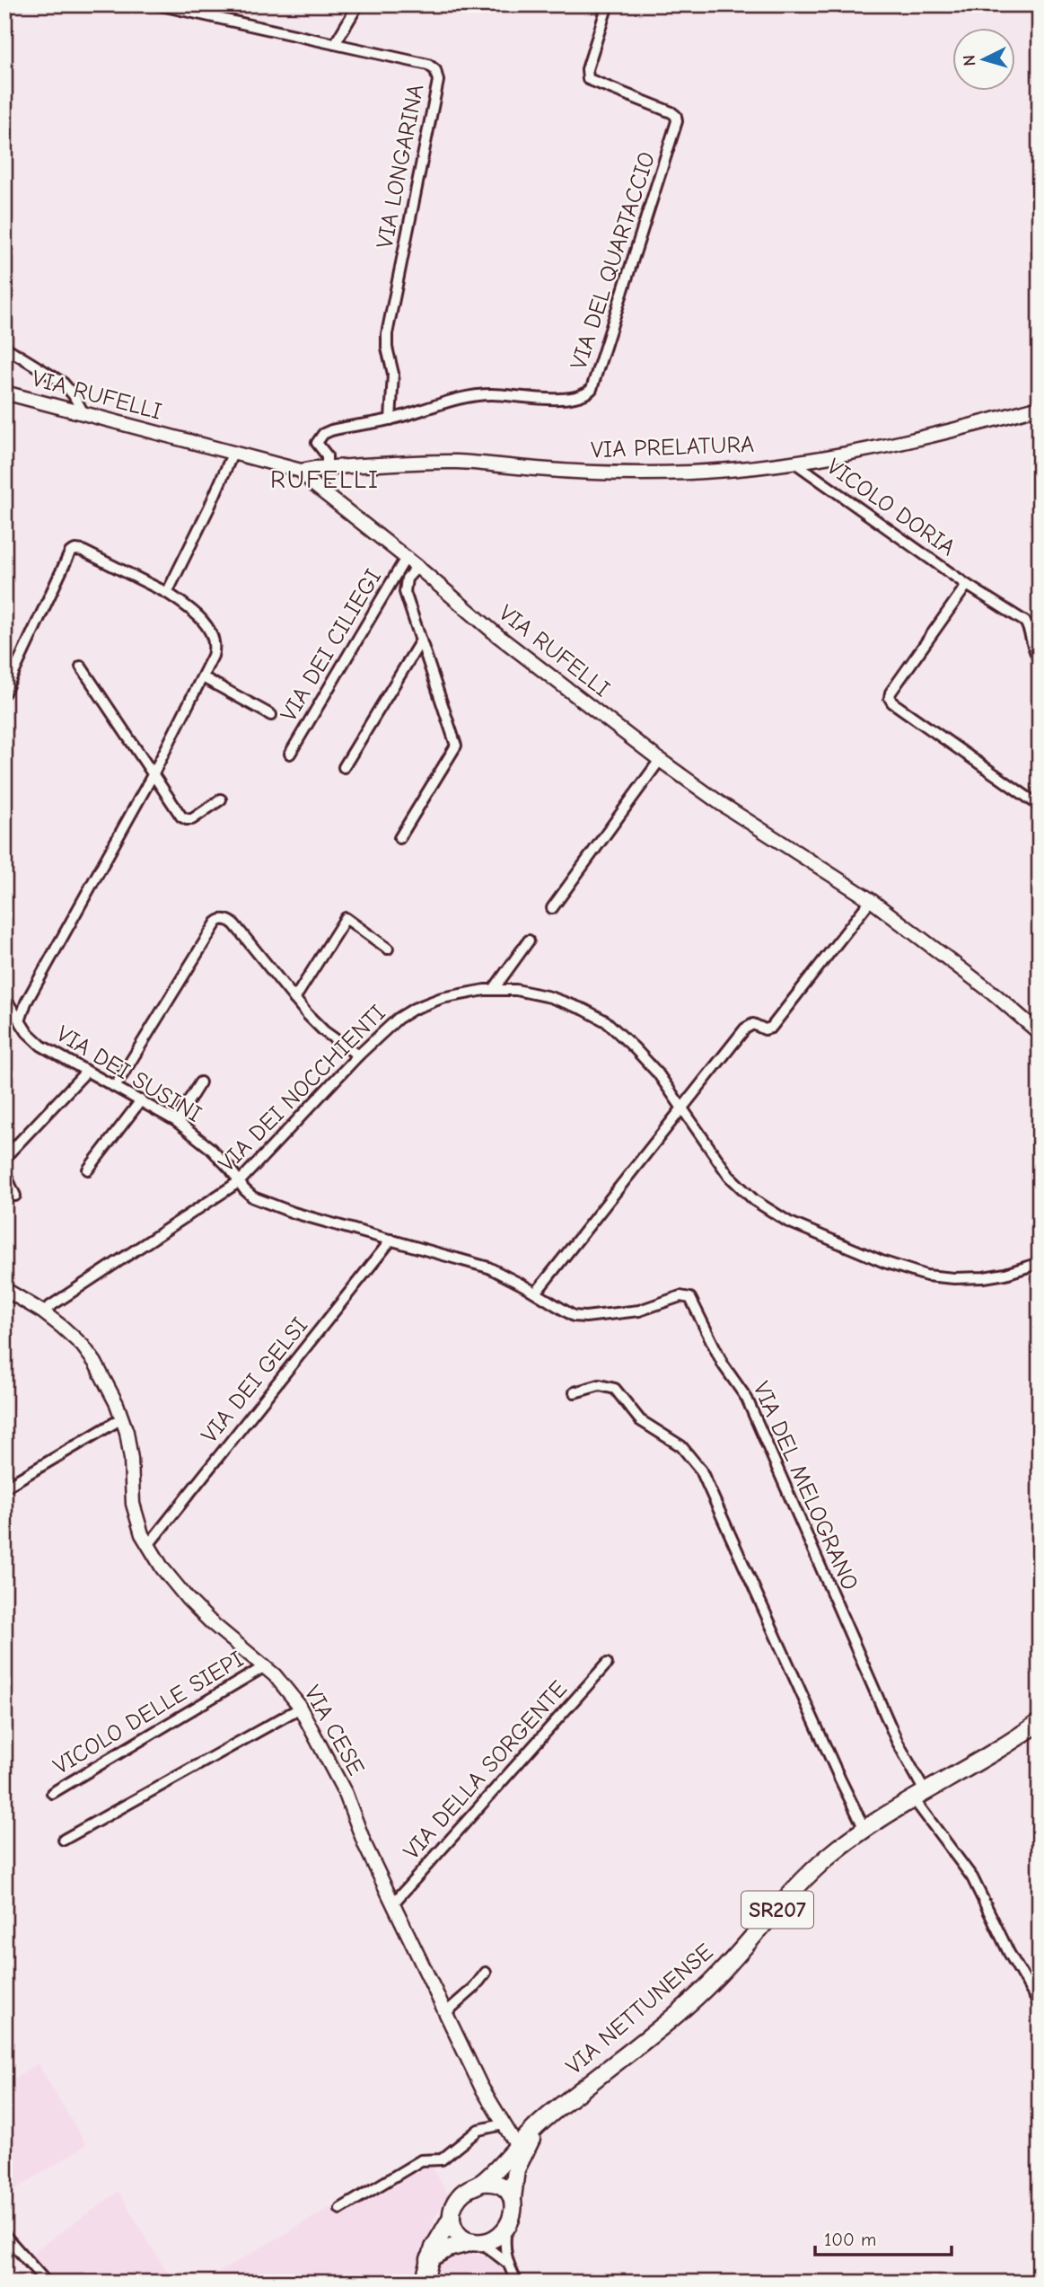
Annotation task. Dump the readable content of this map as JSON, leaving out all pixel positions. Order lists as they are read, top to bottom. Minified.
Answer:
{"streets":{"main road":["SR207","VIA NETTUNENSE"],"street":["VIA LONGARINA","VIA DEL QUARTACCIO","VIA RUFELLI","VIA PRELATURA","VICOLO DORIA","VIA DEI CILIEGI","VIA DEI SUSINI","VIA DEI NOCCHIENTI","VIA DEI GELSI","VIA DEL MELOGRANO","VICOLO DELLE SIEPI","VIA CESE","VIA DELLA SORGENTE"]},"crossings":[["VIA LONGARINA","VIA DEL QUARTACCIO"],["VIA DEL QUARTACCIO","VIA PRELATURA"],["VIA RUFELLI","VIA PRELATURA"],["VIA RUFELLI","VIA DEI CILIEGI"],["VIA PRELATURA","VICOLO DORIA"],["VIA DEI SUSINI","VIA DEI NOCCHIENTI"],["VIA DEI SUSINI","VIA DEL MELOGRANO"],["VIA DEI NOCCHIENTI","VIA DEL MELOGRANO"],["VIA DEI NOCCHIENTI","VIA CESE"],["VIA DEI GELSI","VIA DEL MELOGRANO"],["VIA DEI GELSI","VIA CESE"],["VIA DEL MELOGRANO","VIA NETTUNENSE"],["VICOLO DELLE SIEPI","VIA CESE"],["VIA CESE","VIA DELLA SORGENTE"],["VIA CESE","VIA NETTUNENSE"]],"districts":["RUFELLI"],"scale_bar":"100 m","north":"left"}
